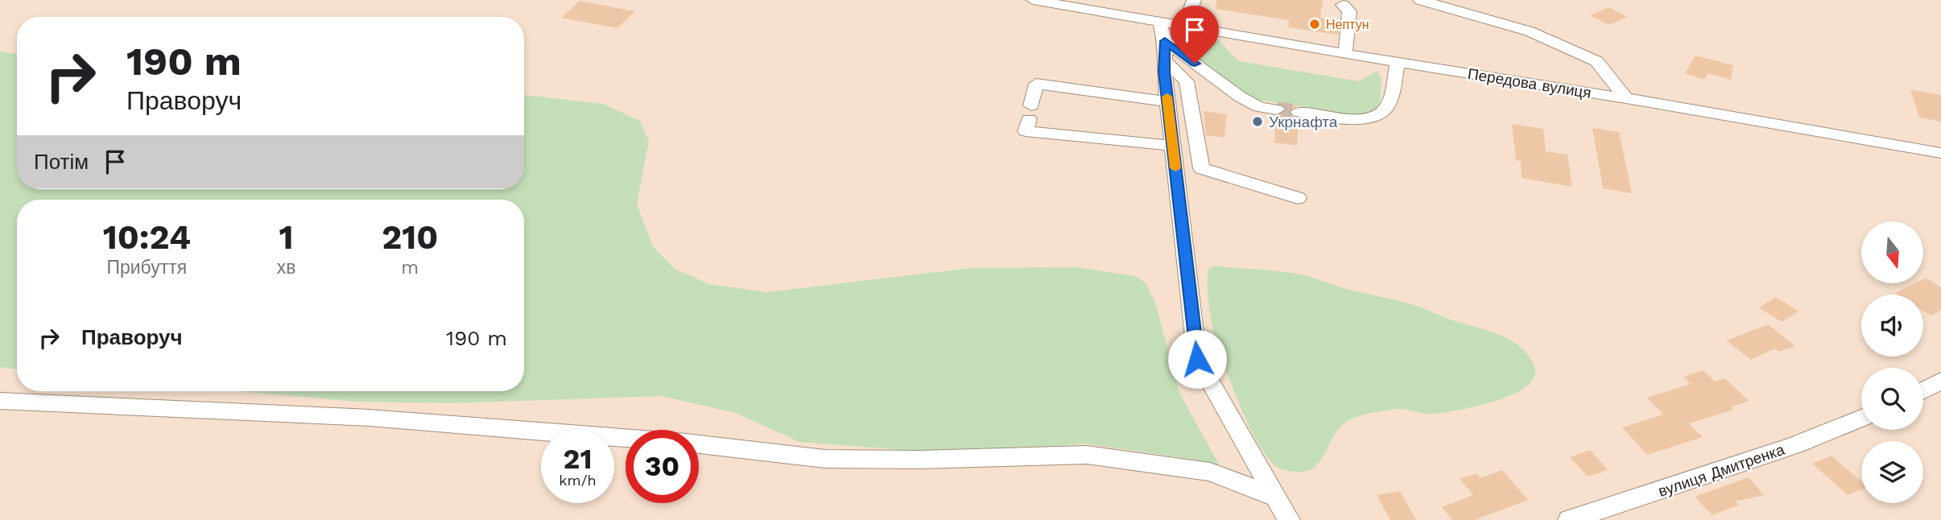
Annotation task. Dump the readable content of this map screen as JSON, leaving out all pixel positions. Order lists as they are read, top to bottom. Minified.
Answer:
{"streets":{"street":["Передова вулиця","вулиця Дмитренка"]},"places":["Нептун","Укрнафта"],"north":"bottom","page":{"turn":["190 m","Праворуч"],"then":"Потім","eta":["10:24","Прибуття","1","хв","210","m"],"list":[{"name":"Праворуч","value":"190 m"}],"speed":"21 km/h","limit":"30"}}
